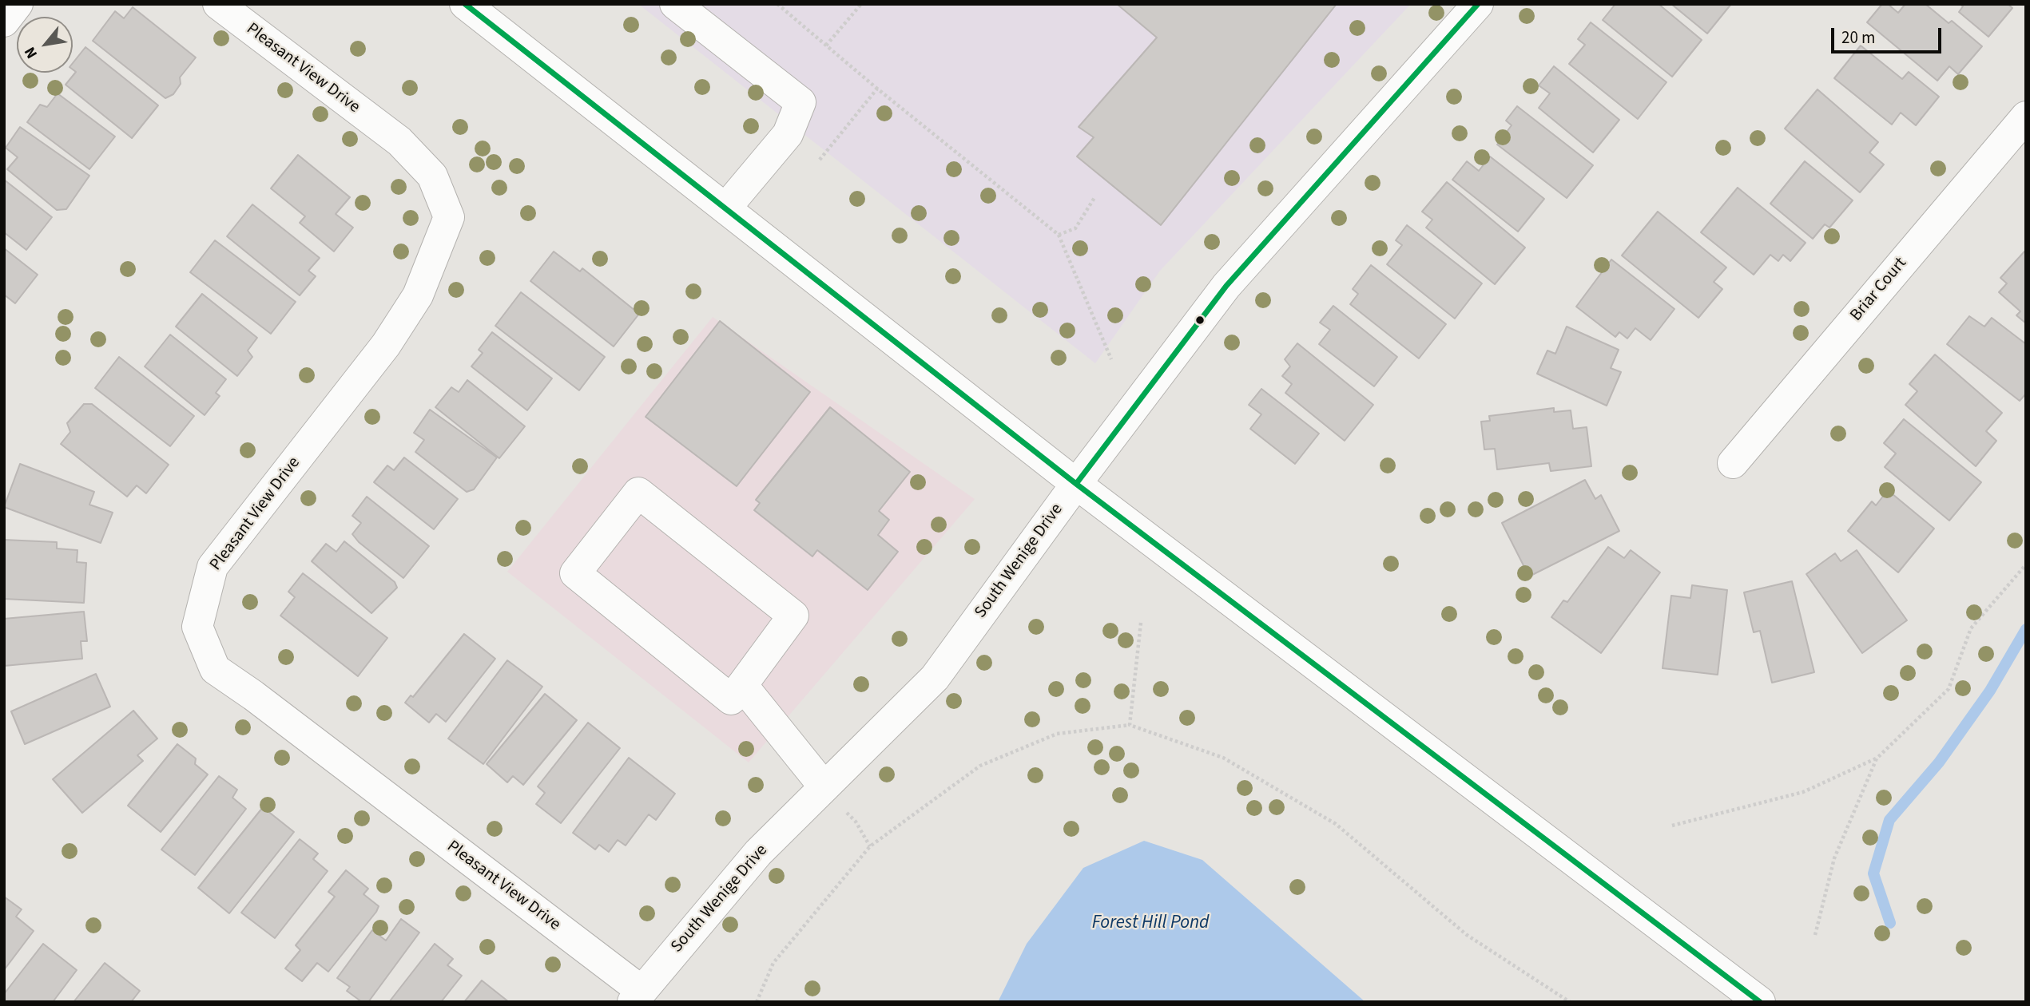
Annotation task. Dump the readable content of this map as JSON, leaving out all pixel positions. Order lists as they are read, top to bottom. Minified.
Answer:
{"streets":{"street":["Pleasant View Drive","Briar Court","South Wenige Drive"]},"crossings":[["Pleasant View Drive","South Wenige Drive"]],"water":["Forest Hill Pond"],"scale_bar":"20 m","north":"bottom left"}
